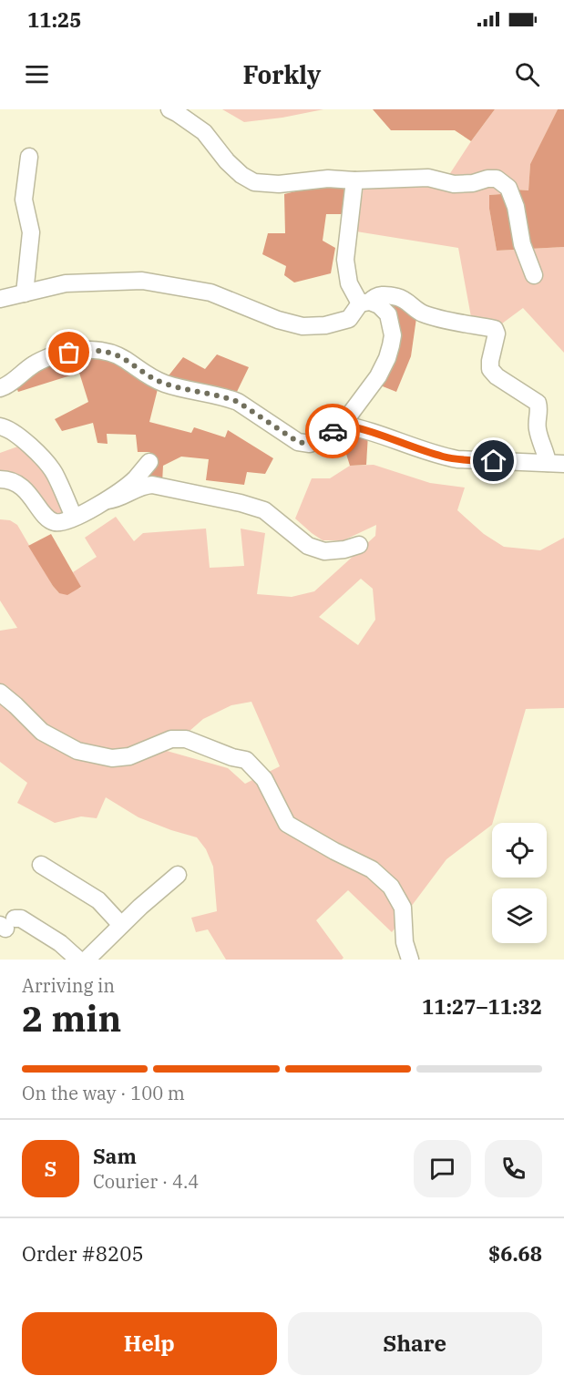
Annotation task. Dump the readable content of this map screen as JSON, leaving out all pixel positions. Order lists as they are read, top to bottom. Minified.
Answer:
{"page":{"status":"11:25","header":"Forkly","heading":["2 min","Arriving in","11:27–11:32"],"panel":["Sam","Courier · 4.4","Order #8205","$6.68"],"bar":"On the way · 100 m","round":"S","buttons":["Help","Share"]}}
